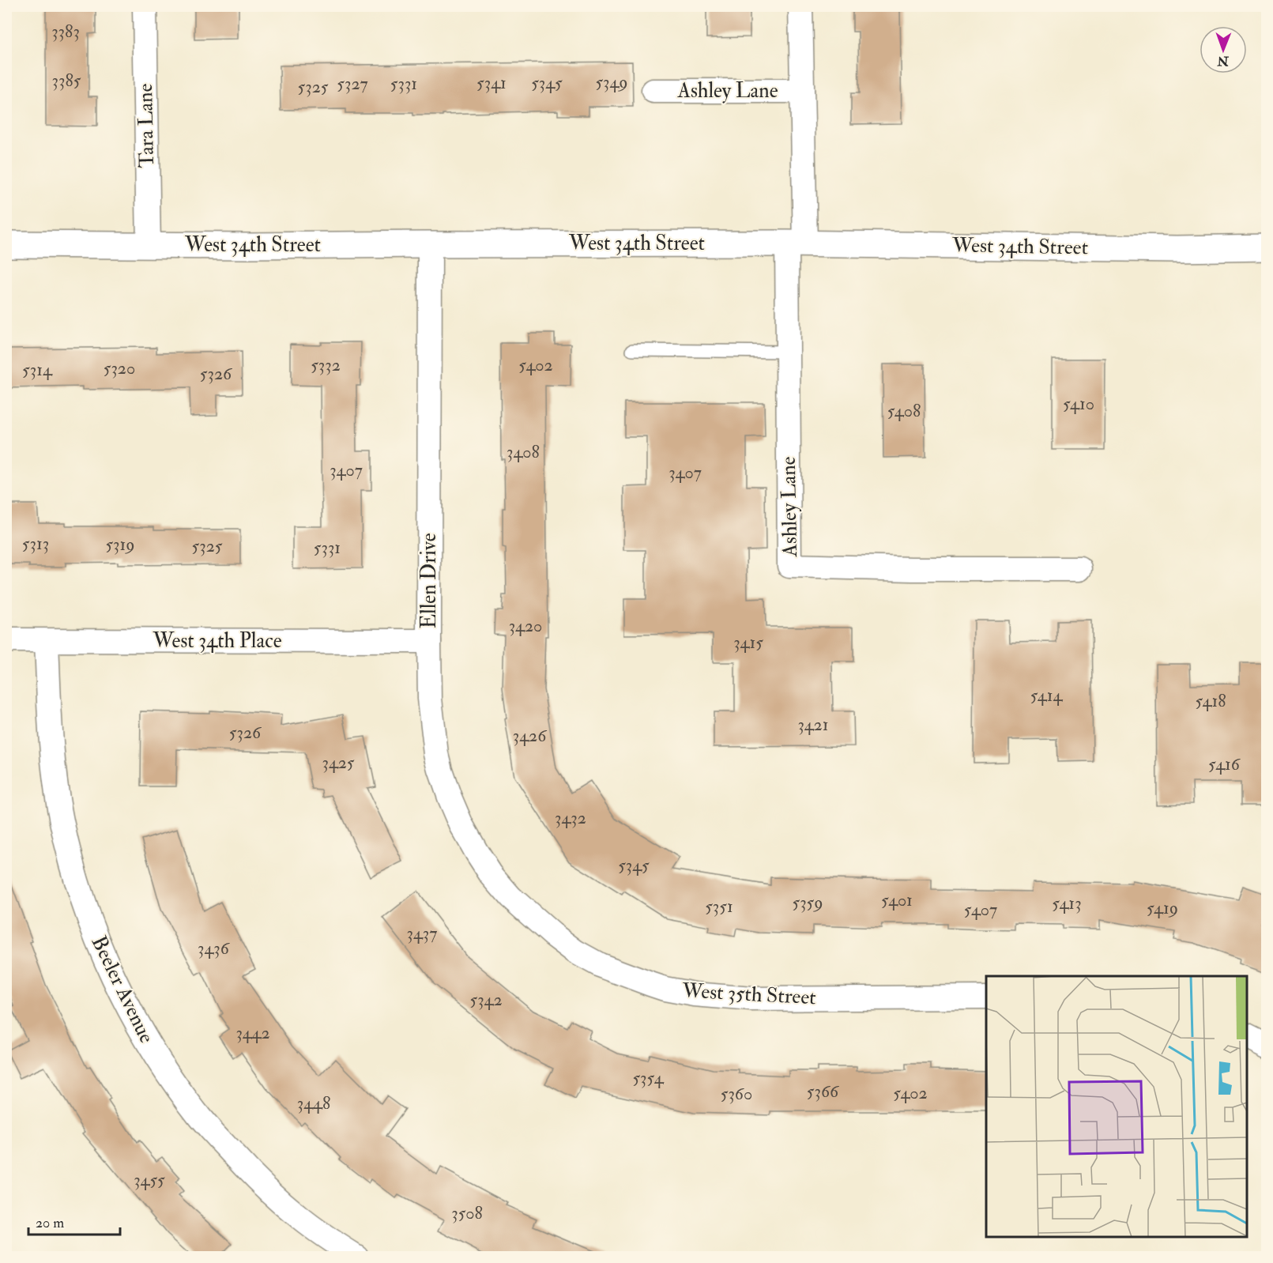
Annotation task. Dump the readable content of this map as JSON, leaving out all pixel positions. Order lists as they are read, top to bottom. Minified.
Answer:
{"streets":{"street":["Ashley Lane","Tara Lane","West 34th Street","Ellen Drive","West 34th Place","Beeler Avenue","West 35th Street"]},"crossings":[["Ashley Lane","West 34th Street"],["Tara Lane","West 34th Street"],["West 34th Street","Ellen Drive"],["Ellen Drive","West 34th Place"],["Ellen Drive","West 35th Street"],["West 34th Place","Beeler Avenue"]],"house_numbers":["3383","3385","5349","5341","5345","5327","5331","5325","5332","5402","5320","5314","5326","5410","5408","3408","3407","3407","5313","5319","5325","5331","3420","3415","5414","5418","3421","5326","3426","3425","5416","3432","5345","5401","5359","5413","5351","5419","5407","3437","3436","5342","3442","5354","5366","5402","5360","3448","3455","3508"],"scale_bar":"20 m","north":"bottom"}
